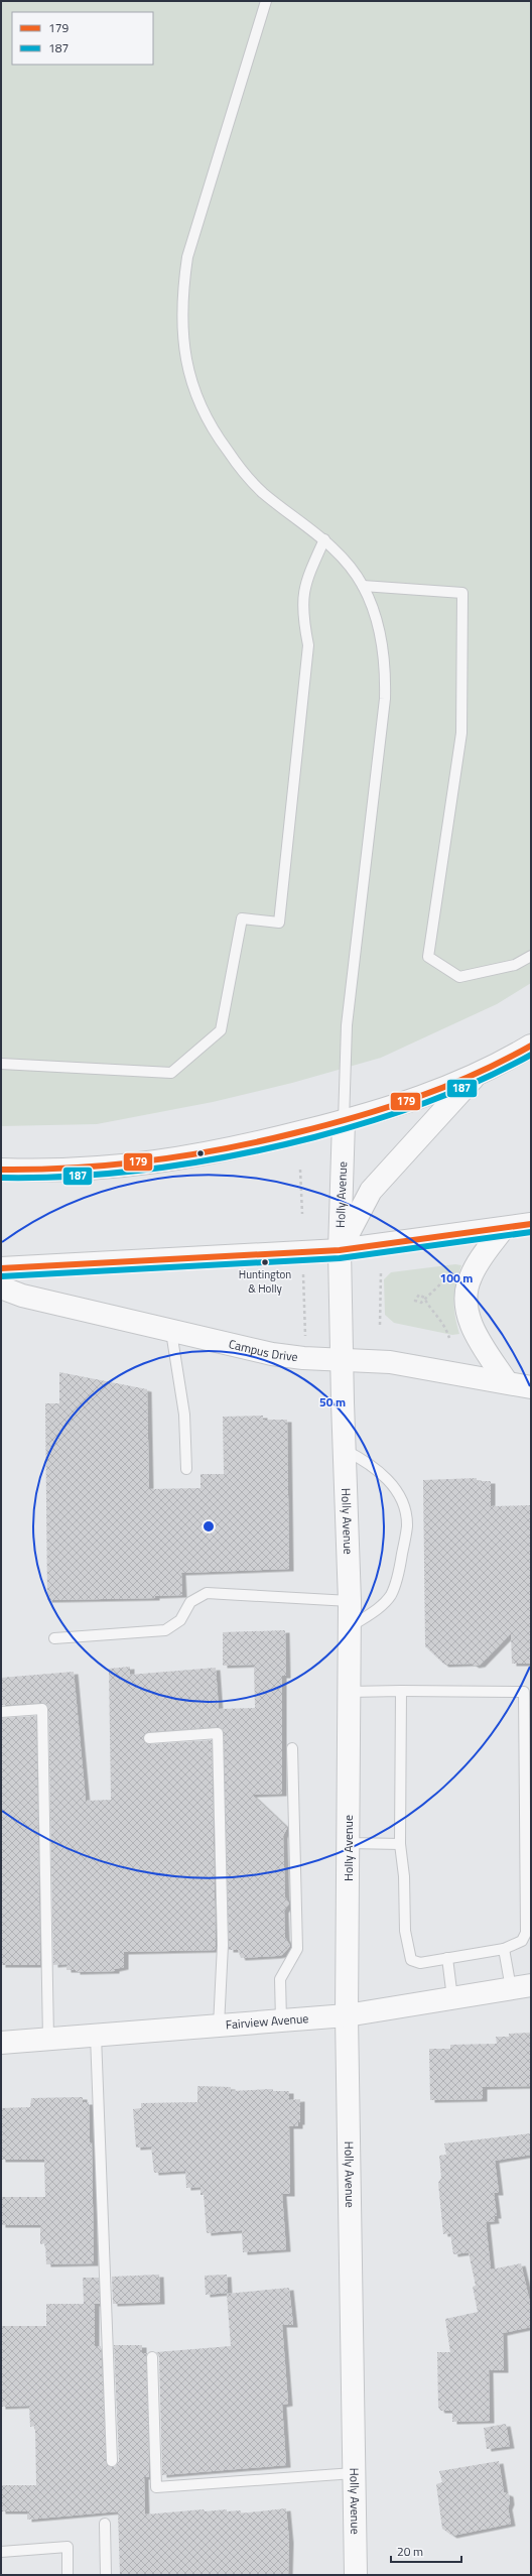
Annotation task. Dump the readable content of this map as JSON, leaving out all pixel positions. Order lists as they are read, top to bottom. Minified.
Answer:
{"streets":{"main road":["Holly Avenue","Campus Drive","Fairview Avenue"]},"crossings":[["Holly Avenue","Campus Drive"],["Holly Avenue","Fairview Avenue"]],"places":["Huntington & Holly"],"lines":["transit line 179","transit line 187"],"legend":["179","187"],"scale_bar":"20 m","rings":["100 m","50 m"]}
